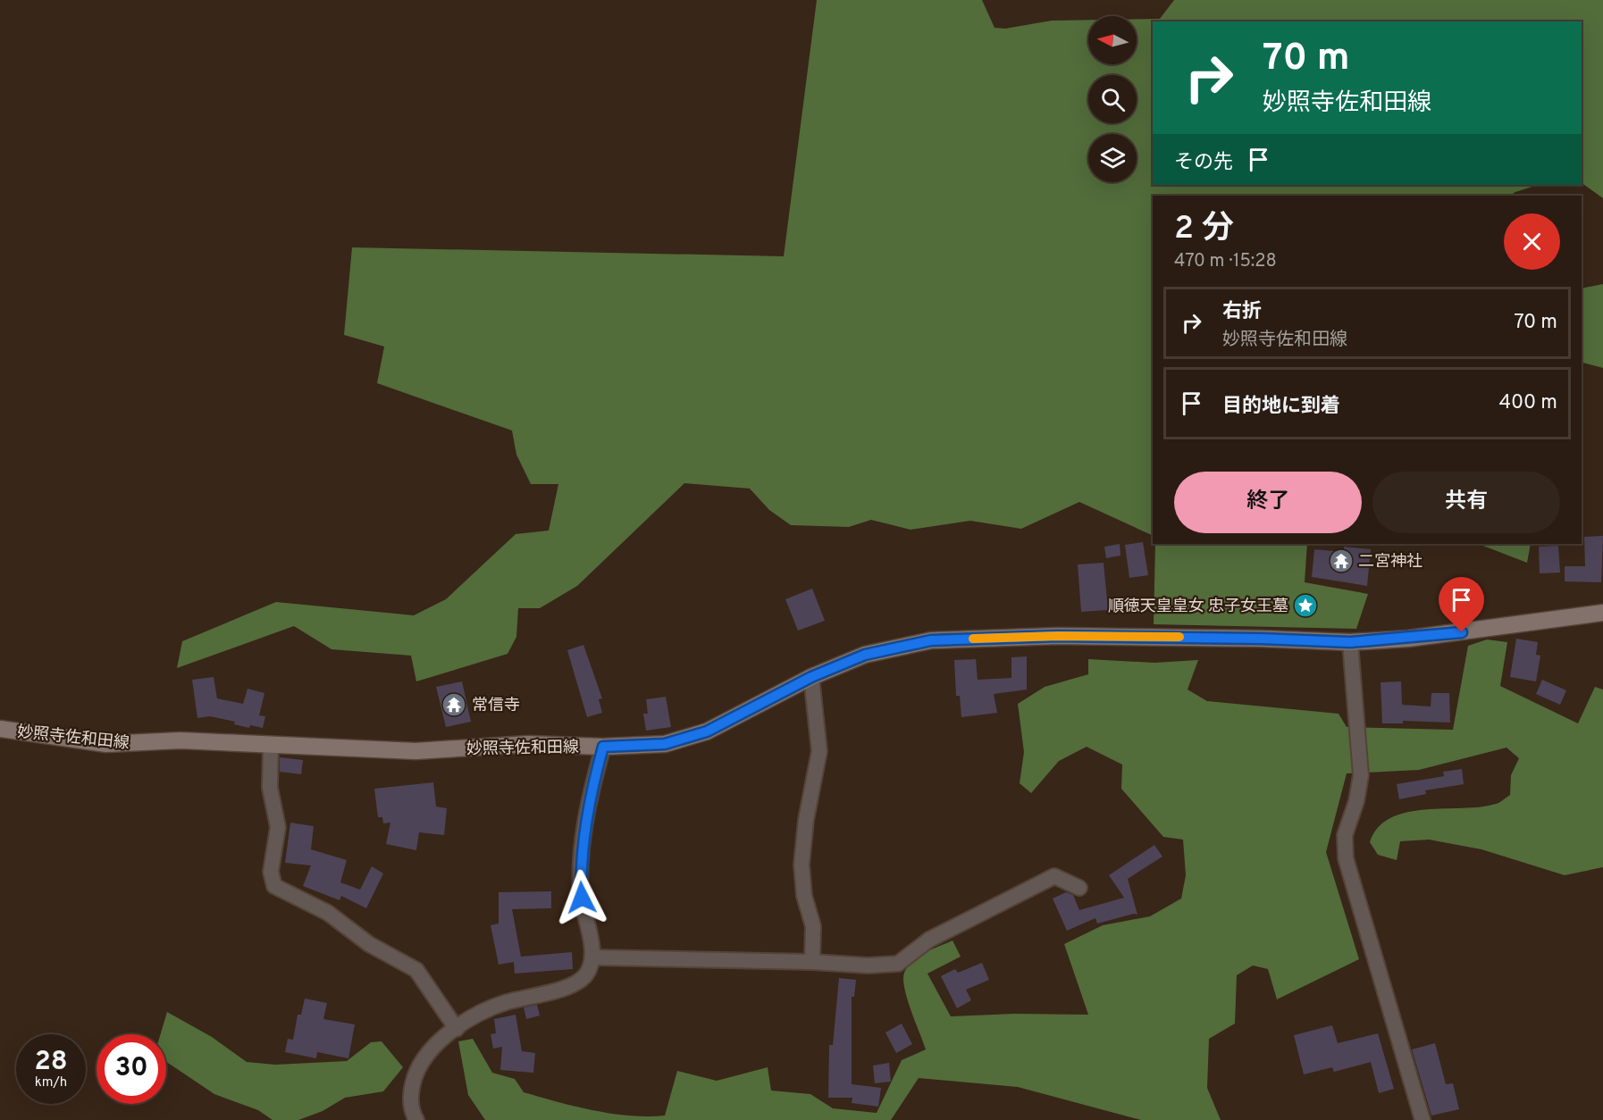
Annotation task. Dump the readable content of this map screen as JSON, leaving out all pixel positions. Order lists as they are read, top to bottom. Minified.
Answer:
{"streets":{"main road":["妙照寺佐和田線"]},"places":{"temple":["二宮神社","常信寺"],"place":["順徳天皇皇女 忠子女王墓"]},"north":"left","page":{"turn":["70 m","妙照寺佐和田線"],"then":"その先","heading":["2 分","470 m · 15:28"],"list":[{"name":"右折","note":"妙照寺佐和田線","value":"70 m"},{"name":"目的地に到着","value":"400 m"}],"buttons":["終了","共有"],"speed":"28 km/h","limit":"30"}}
